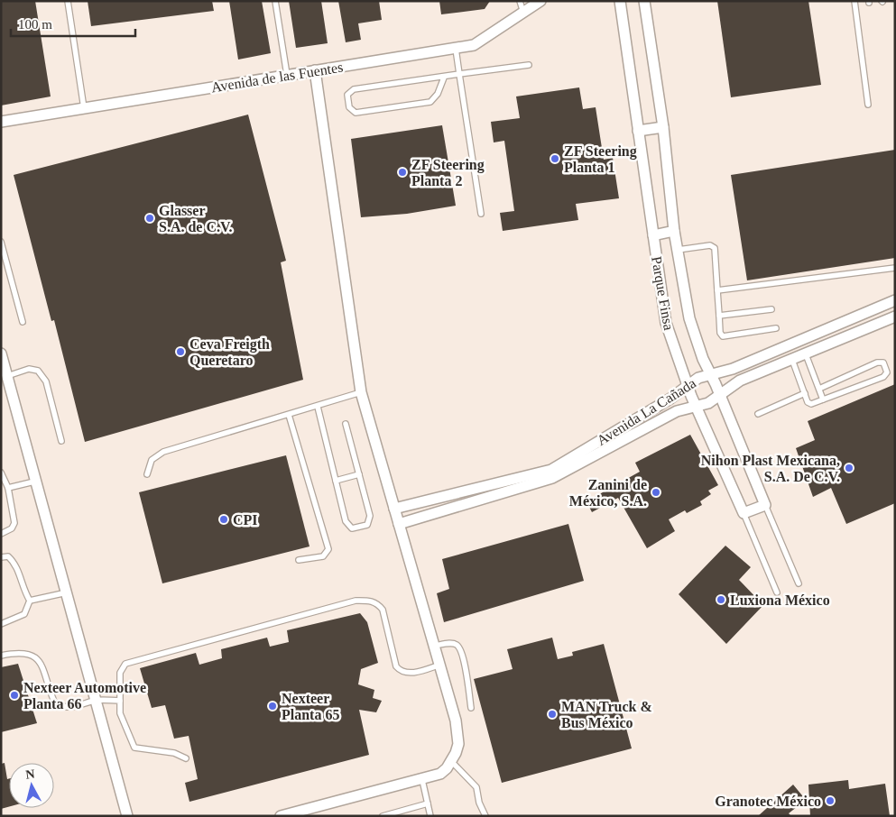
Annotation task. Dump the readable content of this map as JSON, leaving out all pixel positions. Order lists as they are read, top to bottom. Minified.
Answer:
{"streets":{"street":["Avenida de las Fuentes","Parque Finsa","Avenida La Cañada"]},"crossings":[["Parque Finsa","Avenida La Cañada"]],"places":["ZF Steering Planta 1","ZF Steering Planta 2","Glasser S.A. de C.V.","Ceva Freigth Queretaro","Nihon Plast Mexicana, S.A. De C.V.","Zanini de México, S.A.","CPI","Luxiona México","Nexteer Automotive Planta 66","Nexteer Planta 65","MAN Truck & Bus México","Granotec México"],"scale_bar":"100 m","north":"top"}
